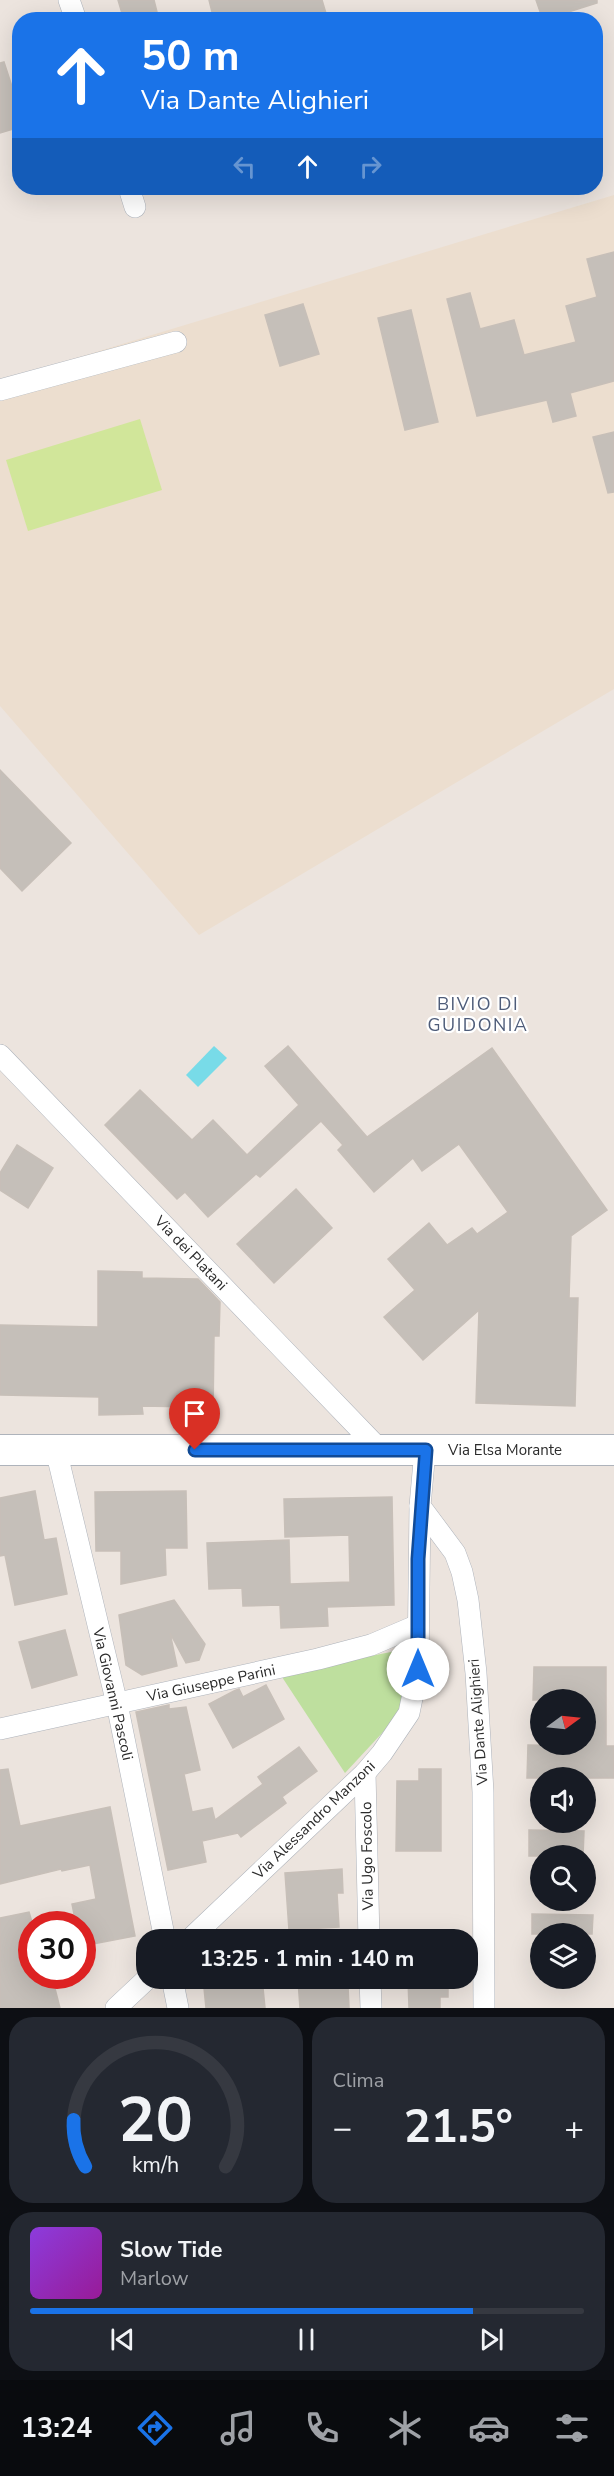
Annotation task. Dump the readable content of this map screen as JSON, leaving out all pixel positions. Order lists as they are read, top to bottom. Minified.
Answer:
{"streets":{"street":["Via dei Platani","Via Elsa Morante","Via Giuseppe Parini","Via Giovanni Pascoli","Via Dante Alighieri","Via Alessandro Manzoni","Via Ugo Foscolo"]},"crossings":[["Via dei Platani","Via Elsa Morante"],["Via Elsa Morante","Via Giovanni Pascoli"],["Via Giuseppe Parini","Via Giovanni Pascoli"],["Via Giuseppe Parini","Via Alessandro Manzoni"],["Via Dante Alighieri","Via Alessandro Manzoni"],["Via Alessandro Manzoni","Via Ugo Foscolo"]],"districts":["BIVIO DI GUIDONIA"],"north":"right","page":{"turn":["50 m","Via Dante Alighieri"],"limit":"30","trip":"13:25 · 1 min · 140 m","tile":"Clima","heat":["−","21.5°","+"],"song":["Slow Tide","Marlow"],"tabs":"13:24","gauge":["20","km/h"]}}
